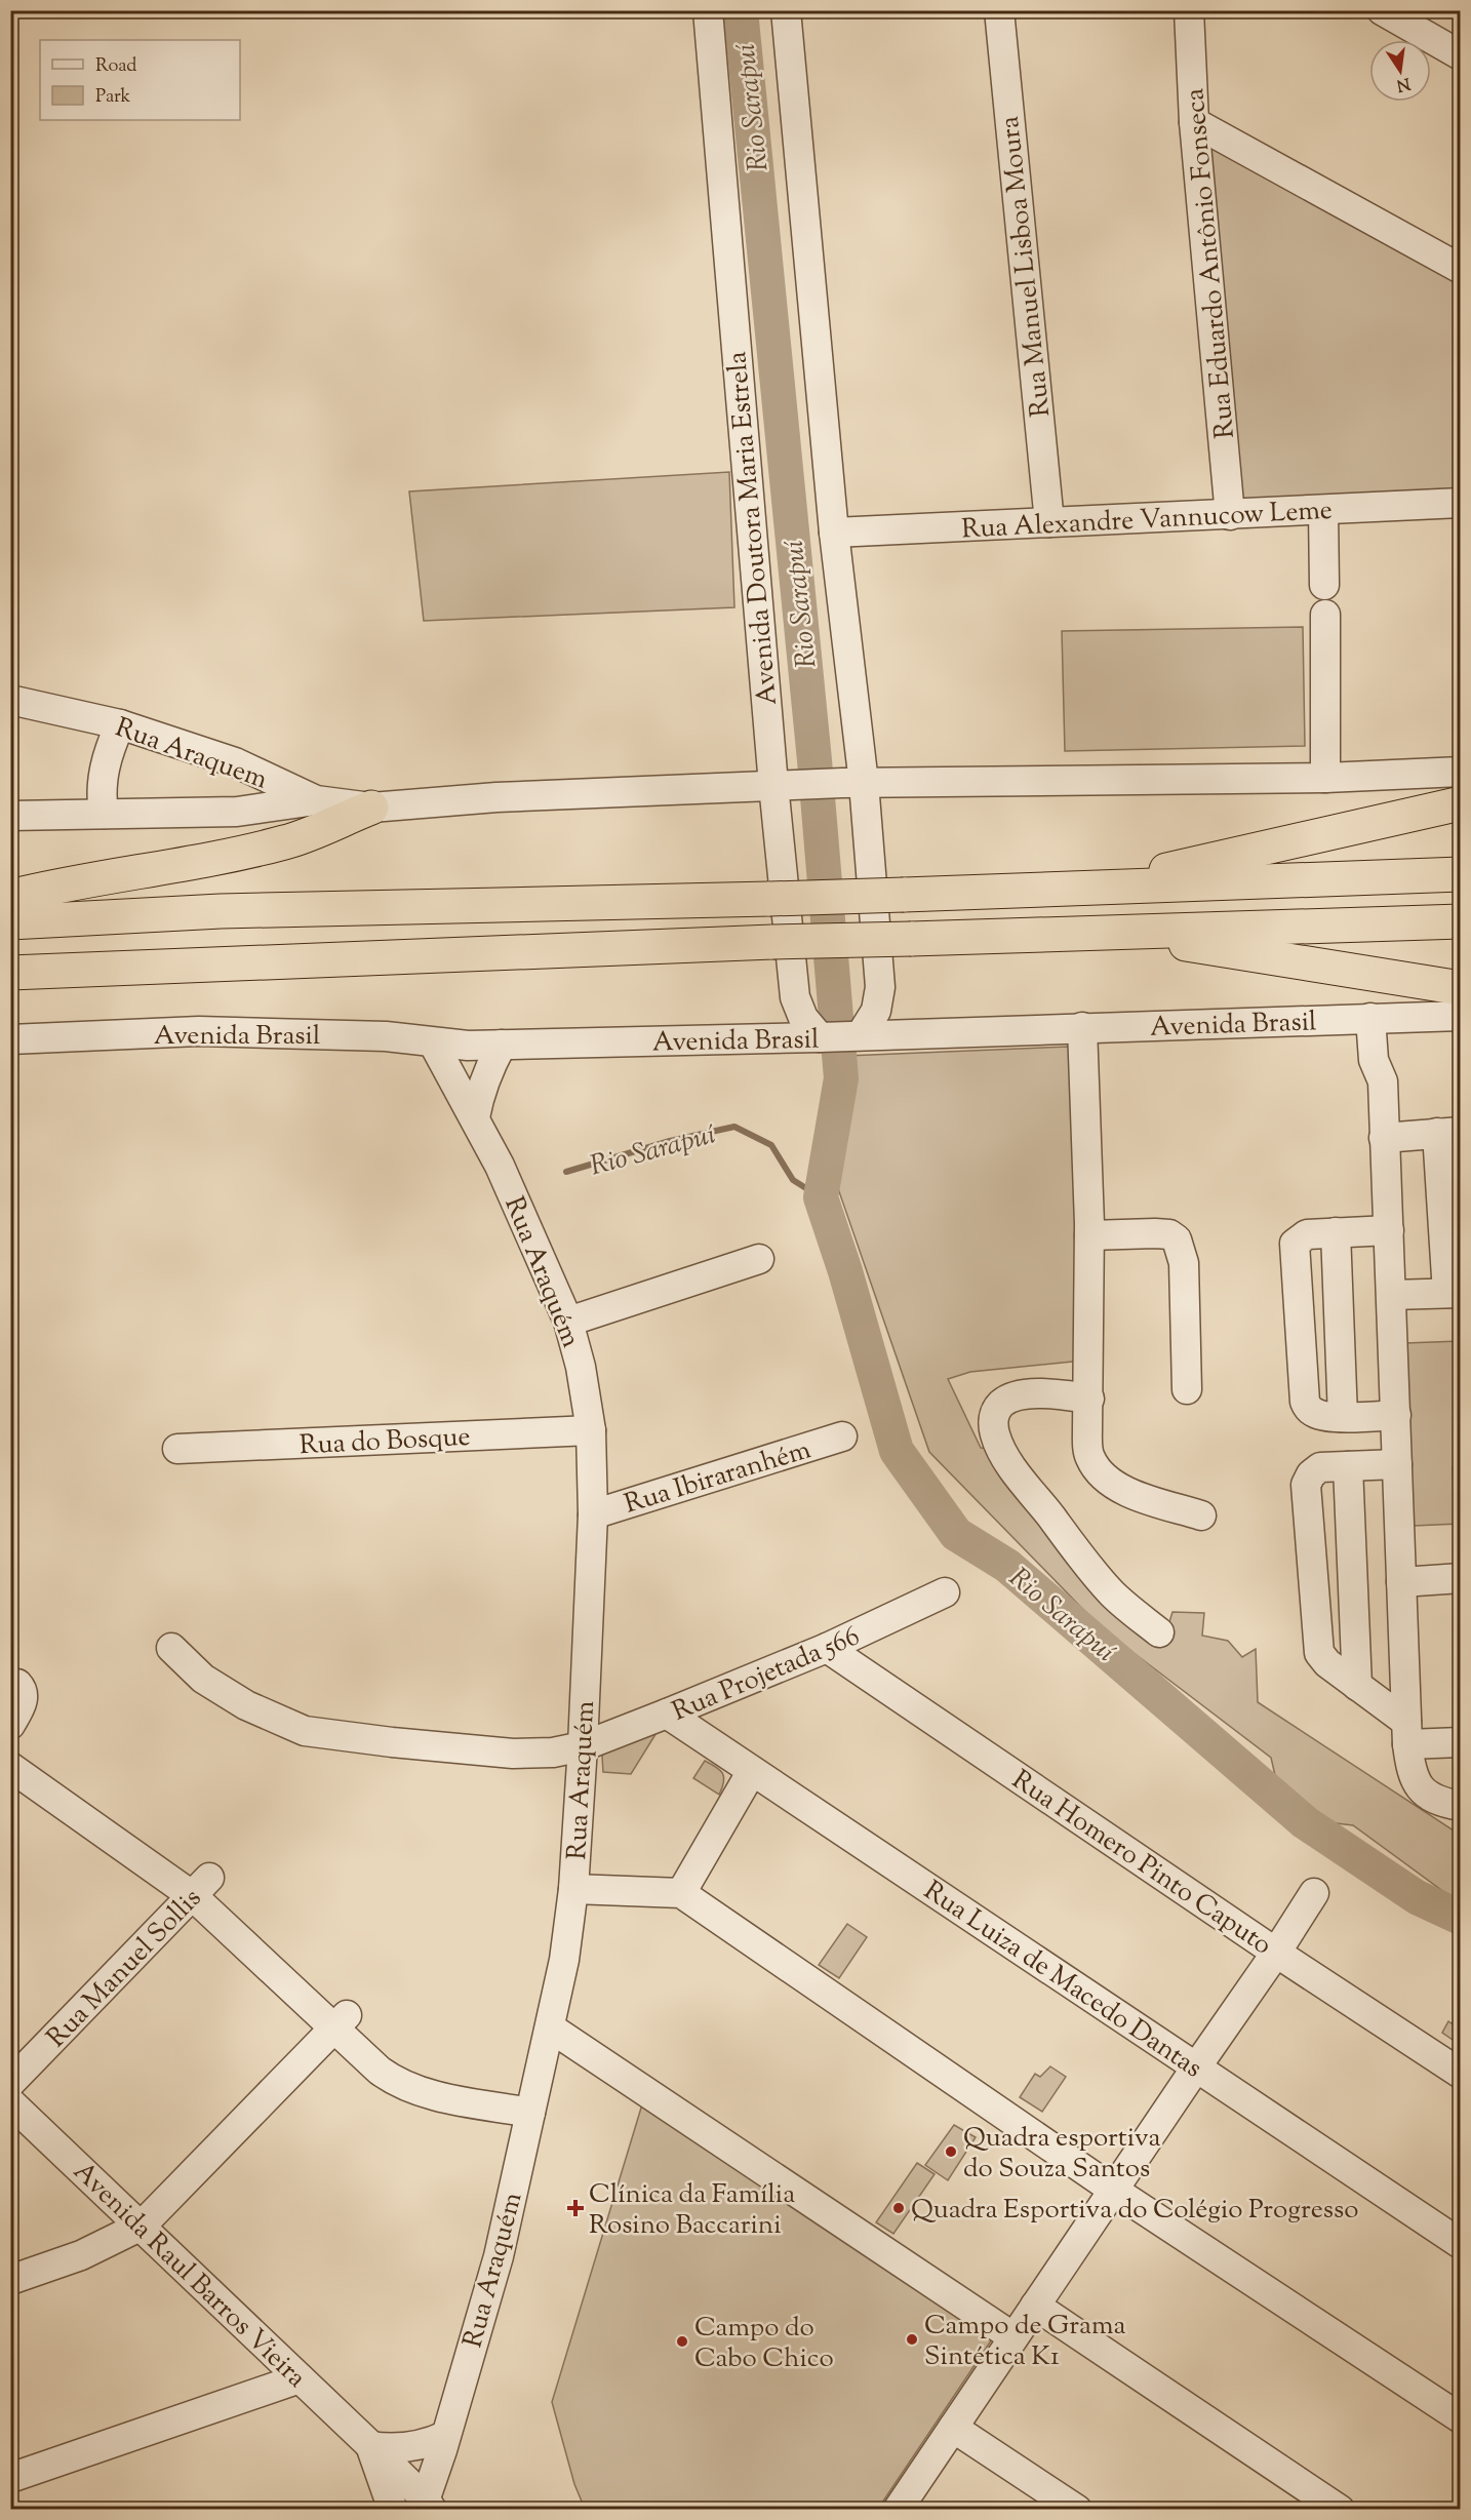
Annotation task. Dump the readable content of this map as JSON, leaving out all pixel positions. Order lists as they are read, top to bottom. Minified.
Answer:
{"streets":{"street":["Rua Eduardo Antônio Fonseca","Rua Manuel Lisboa Moura","Rua Alexandre Vannucow Leme","Avenida Doutora Maria Estrela","Rua Araquem","Avenida Brasil","Rua Araquém","Rua do Bosque","Rua Ibiraranhém","Rua Projetada 566","Rua Homero Pinto Caputo","Rua Manuel Sollis","Rua Luiza de Macedo Dantas","Avenida Raul Barros Vieira"]},"crossings":[["Rua Eduardo Antônio Fonseca","Rua Alexandre Vannucow Leme"],["Rua Manuel Lisboa Moura","Rua Alexandre Vannucow Leme"],["Avenida Doutora Maria Estrela","Avenida Brasil"],["Avenida Brasil","Rua Araquém"],["Rua Araquém","Rua do Bosque"],["Rua Araquém","Rua Ibiraranhém"],["Rua Araquém","Rua Projetada 566"],["Rua Araquém","Avenida Raul Barros Vieira"],["Rua Projetada 566","Rua Homero Pinto Caputo"],["Rua Projetada 566","Rua Luiza de Macedo Dantas"]],"water":["Rio Sarapuí"],"places":{"other":["Quadra esportiva do Souza Santos","Quadra Esportiva do Colégio Progresso","Campo de Grama Sintética K1","Campo do Cabo Chico"],"health":["Clínica da Família Rosino Baccarini"]},"legend":["Road","Park"],"north":"bottom"}
